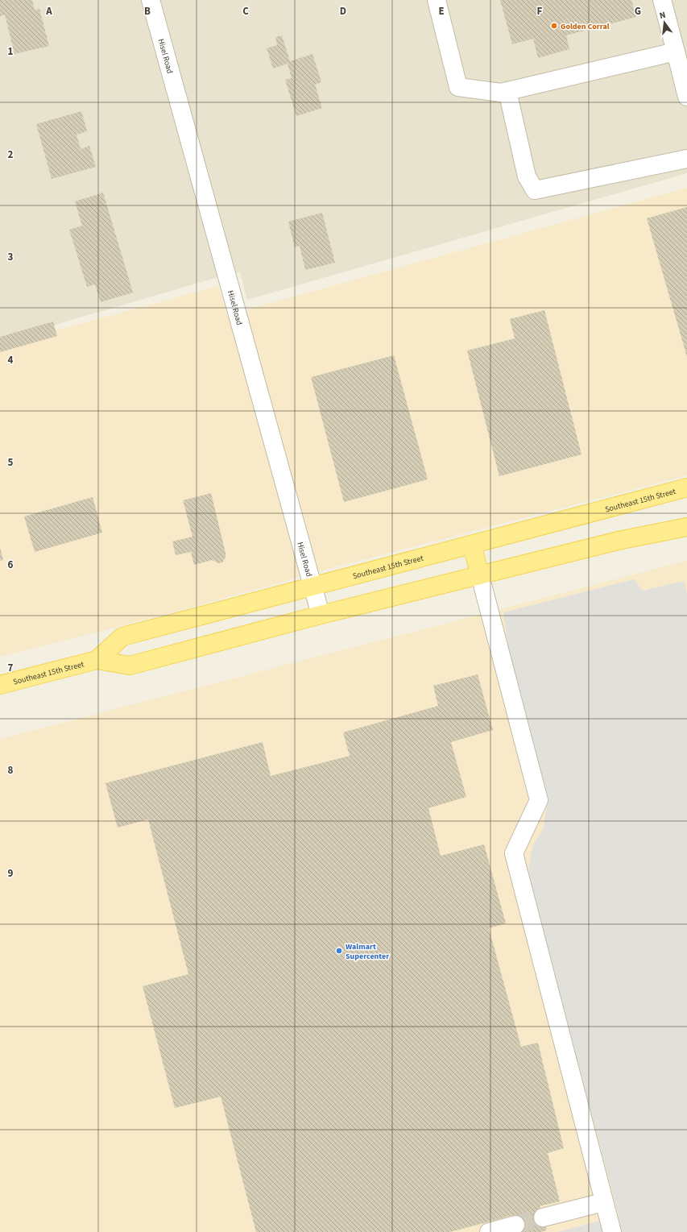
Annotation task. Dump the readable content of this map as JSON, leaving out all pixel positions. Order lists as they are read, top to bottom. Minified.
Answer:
{"streets":{"main road":["Southeast 15th Street"],"street":["Hisel Road"]},"crossings":[["Hisel Road","Southeast 15th Street"]],"places":["Golden Corral","Walmart Supercenter"],"north":"top","grid":{"columns":["A","B","C","D","E","F","G"],"rows":["1","2","3","4","5","6","7","8","9"]}}
